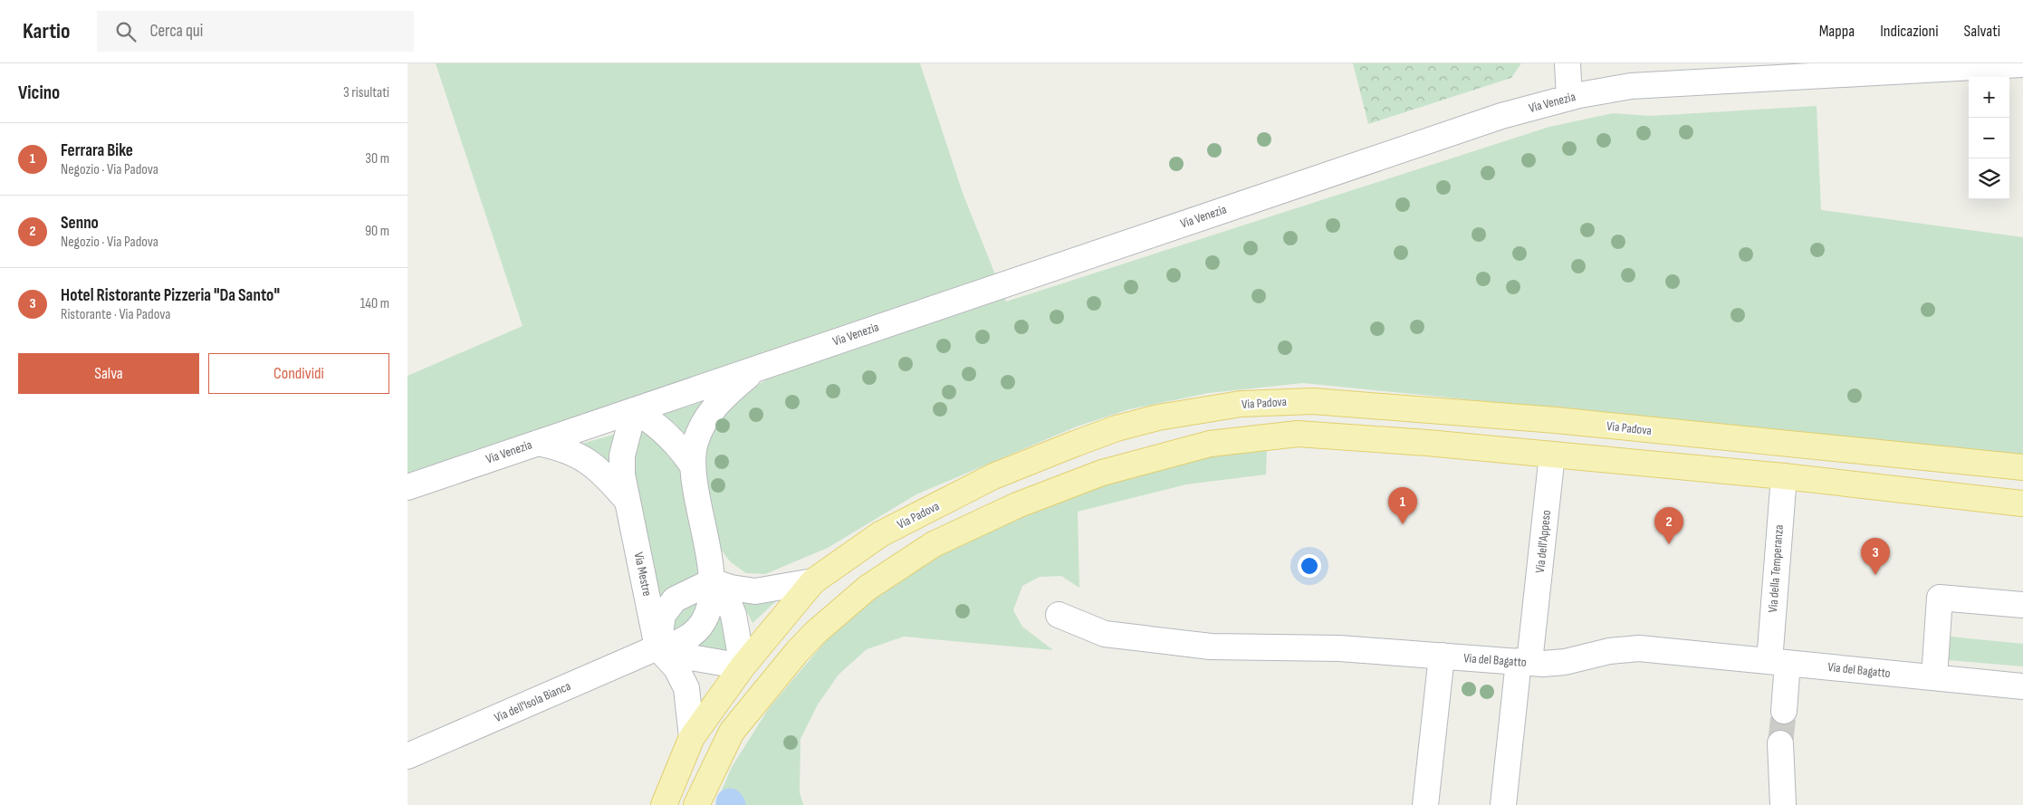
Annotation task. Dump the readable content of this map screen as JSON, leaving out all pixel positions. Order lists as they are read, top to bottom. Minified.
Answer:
{"streets":{"main road":["Via Padova","Via dell'Appeso"],"street":["Via Venezia","Via della Temperanza","Via Mestre","Via del Bagatto","Via dell'Isola Bianca"]},"crossings":[["Via Venezia","Via Mestre"],["Via Padova","Via dell'Appeso"],["Via dell'Appeso","Via del Bagatto"],["Via della Temperanza","Via del Bagatto"],["Via Mestre","Via dell'Isola Bianca"]],"page":{"header":"Kartio","search":"Cerca qui","nav":["Mappa","Indicazioni","Salvati"],"heading":["Vicino","3 risultati"],"map_buttons":["+","−"],"list":[{"mark":"1","name":"Ferrara Bike","note":"Negozio · Via Padova","value":"30 m"},{"mark":"2","name":"Senno","note":"Negozio · Via Padova","value":"90 m"},{"mark":"3","name":"Hotel Ristorante Pizzeria \"Da Santo\"","note":"Ristorante · Via Padova","value":"140 m"}],"buttons":["Salva","Condividi"],"pins":["1","2","3"]}}
